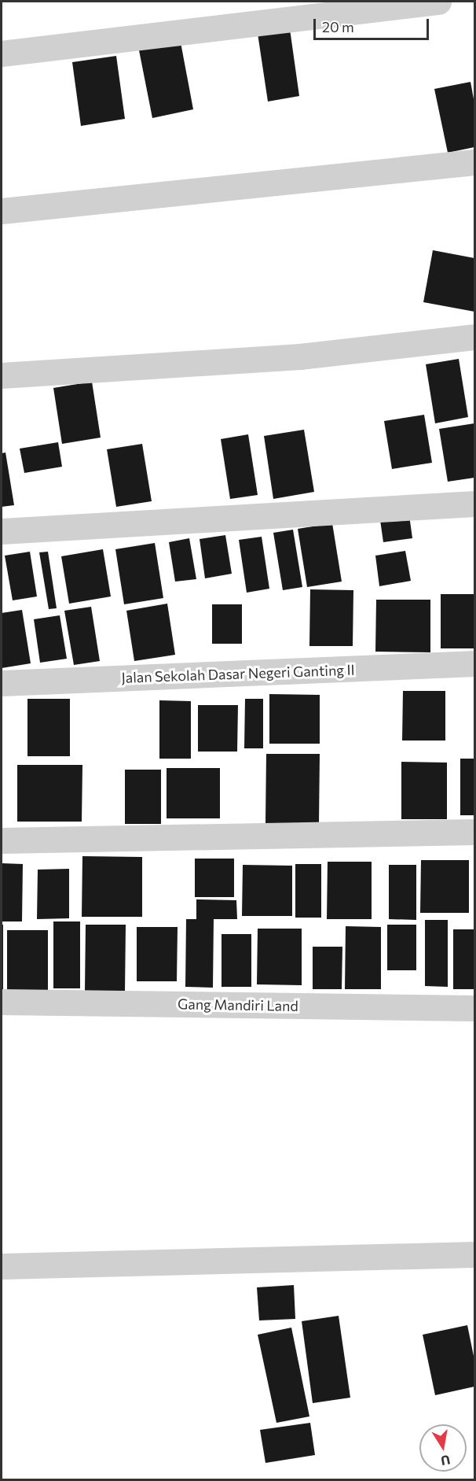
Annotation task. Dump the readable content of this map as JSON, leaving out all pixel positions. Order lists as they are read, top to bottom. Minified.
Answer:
{"streets":{"street":["Jalan Sekolah Dasar Negeri Ganting II","Gang Mandiri Land"]},"scale_bar":"20 m","north":"bottom"}
